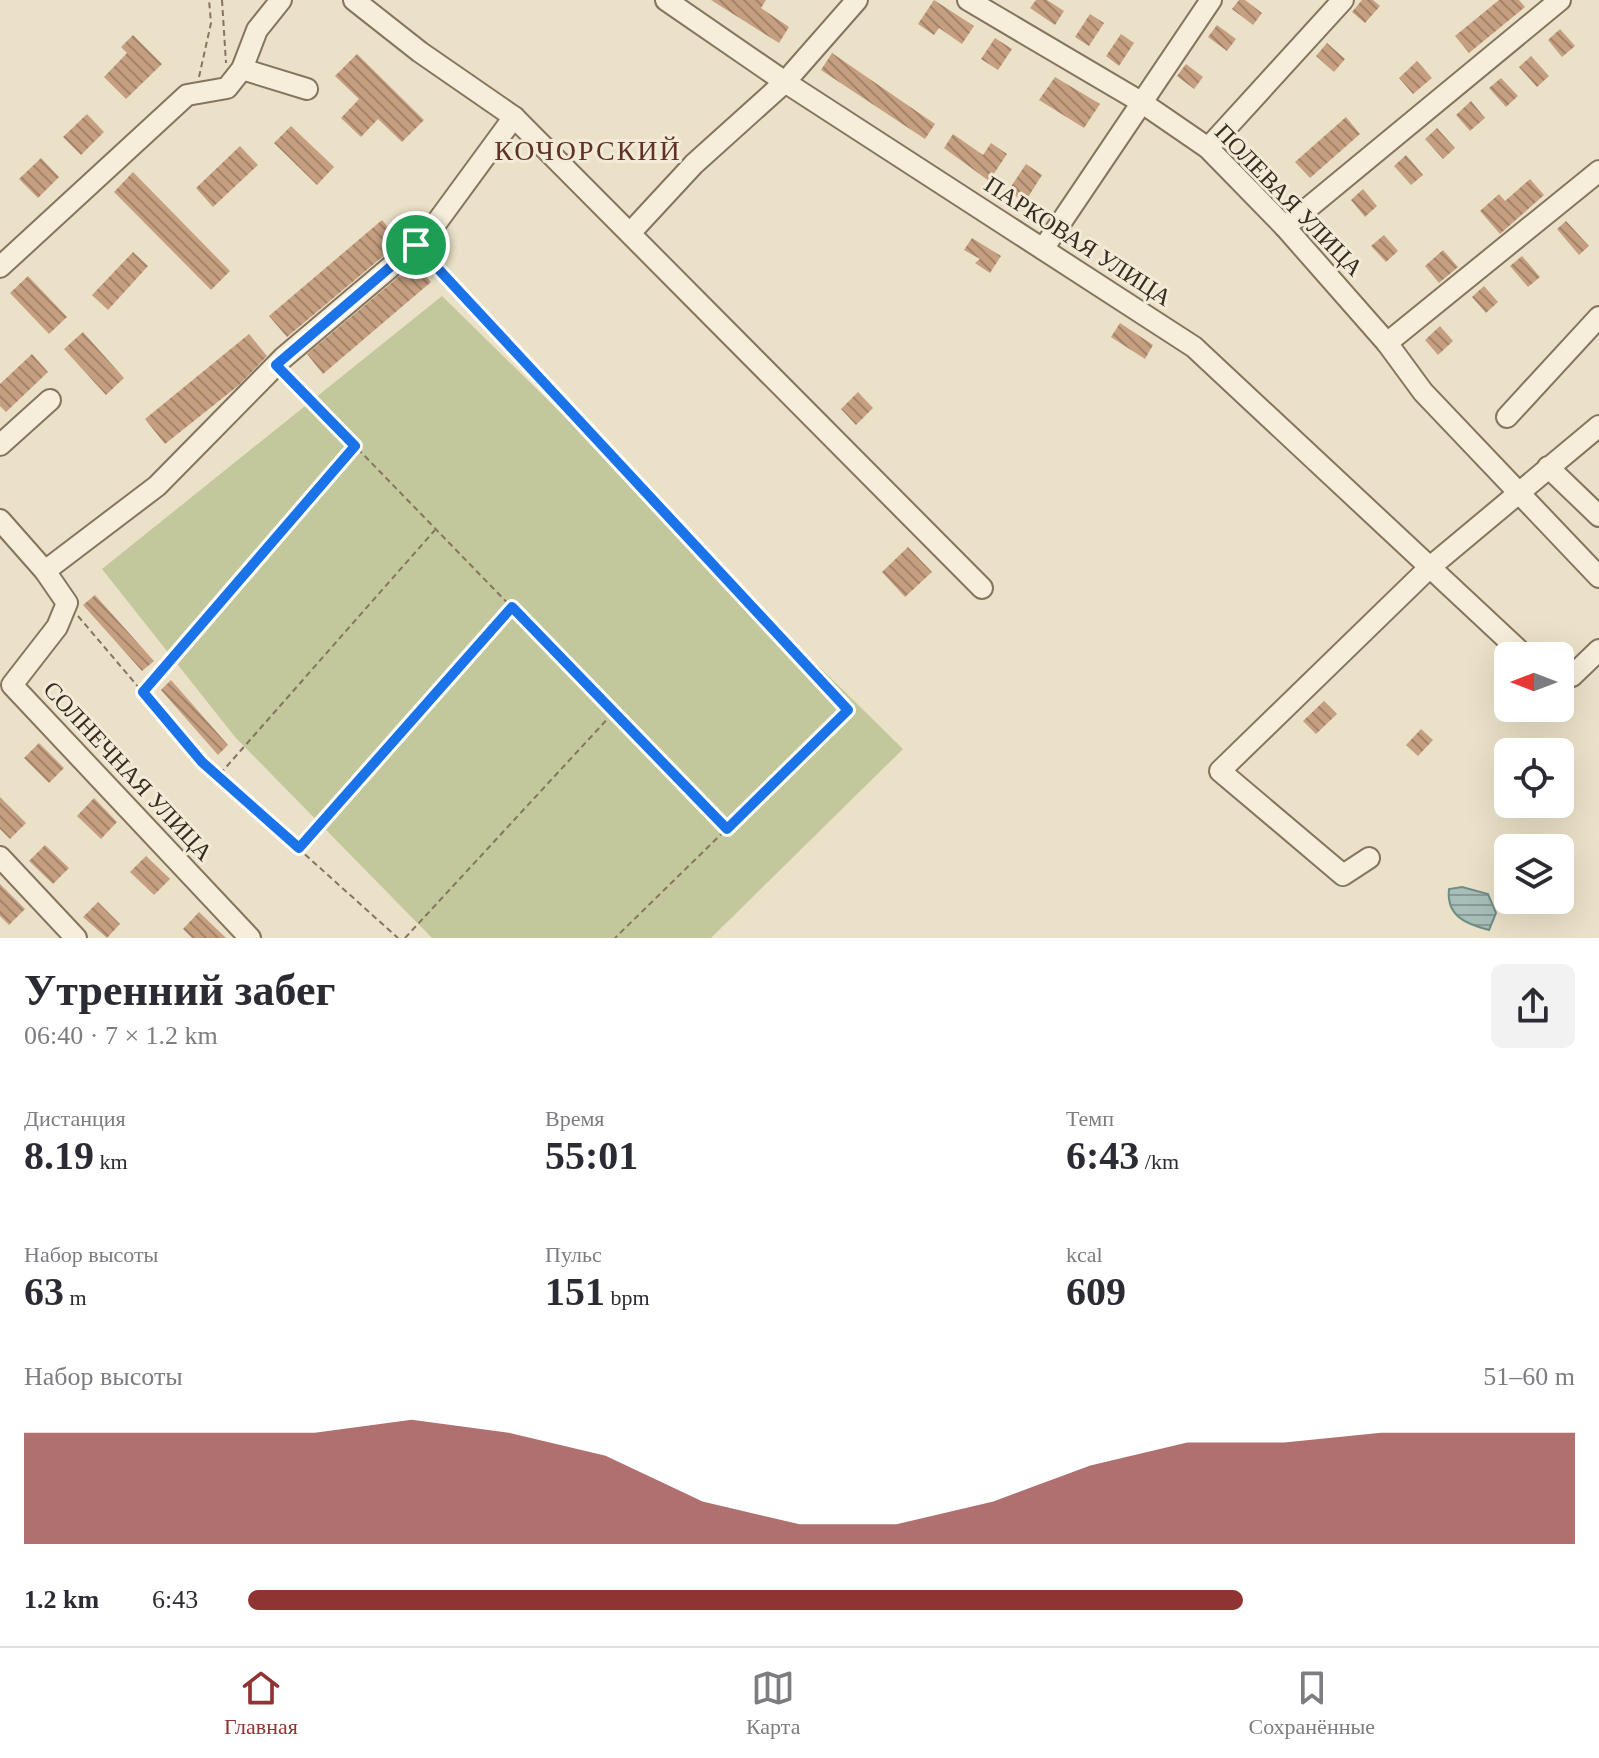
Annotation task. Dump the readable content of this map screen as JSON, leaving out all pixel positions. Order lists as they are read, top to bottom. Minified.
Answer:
{"streets":{"street":["ПОЛЕВАЯ УЛИЦА","ПАРКОВАЯ УЛИЦА","СОЛНЕЧНАЯ УЛИЦА"]},"districts":["КОЧОРСКИЙ"],"north":"left","page":{"heading":["Утренний забег","06:40 · 7 × 1.2 km"],"stats":[["Дистанция","8.19 km"],["Время","55:01"],["Темп","6:43 /km"],["Набор высоты","63 m"],["Пульс","151 bpm"],["kcal","609"]],"chart":["Набор высоты","51–60 m"],"list":[{"name":"1.2 km","note":"6:43"}],"tabs":["Главная","Карта","Сохранённые"]}}
